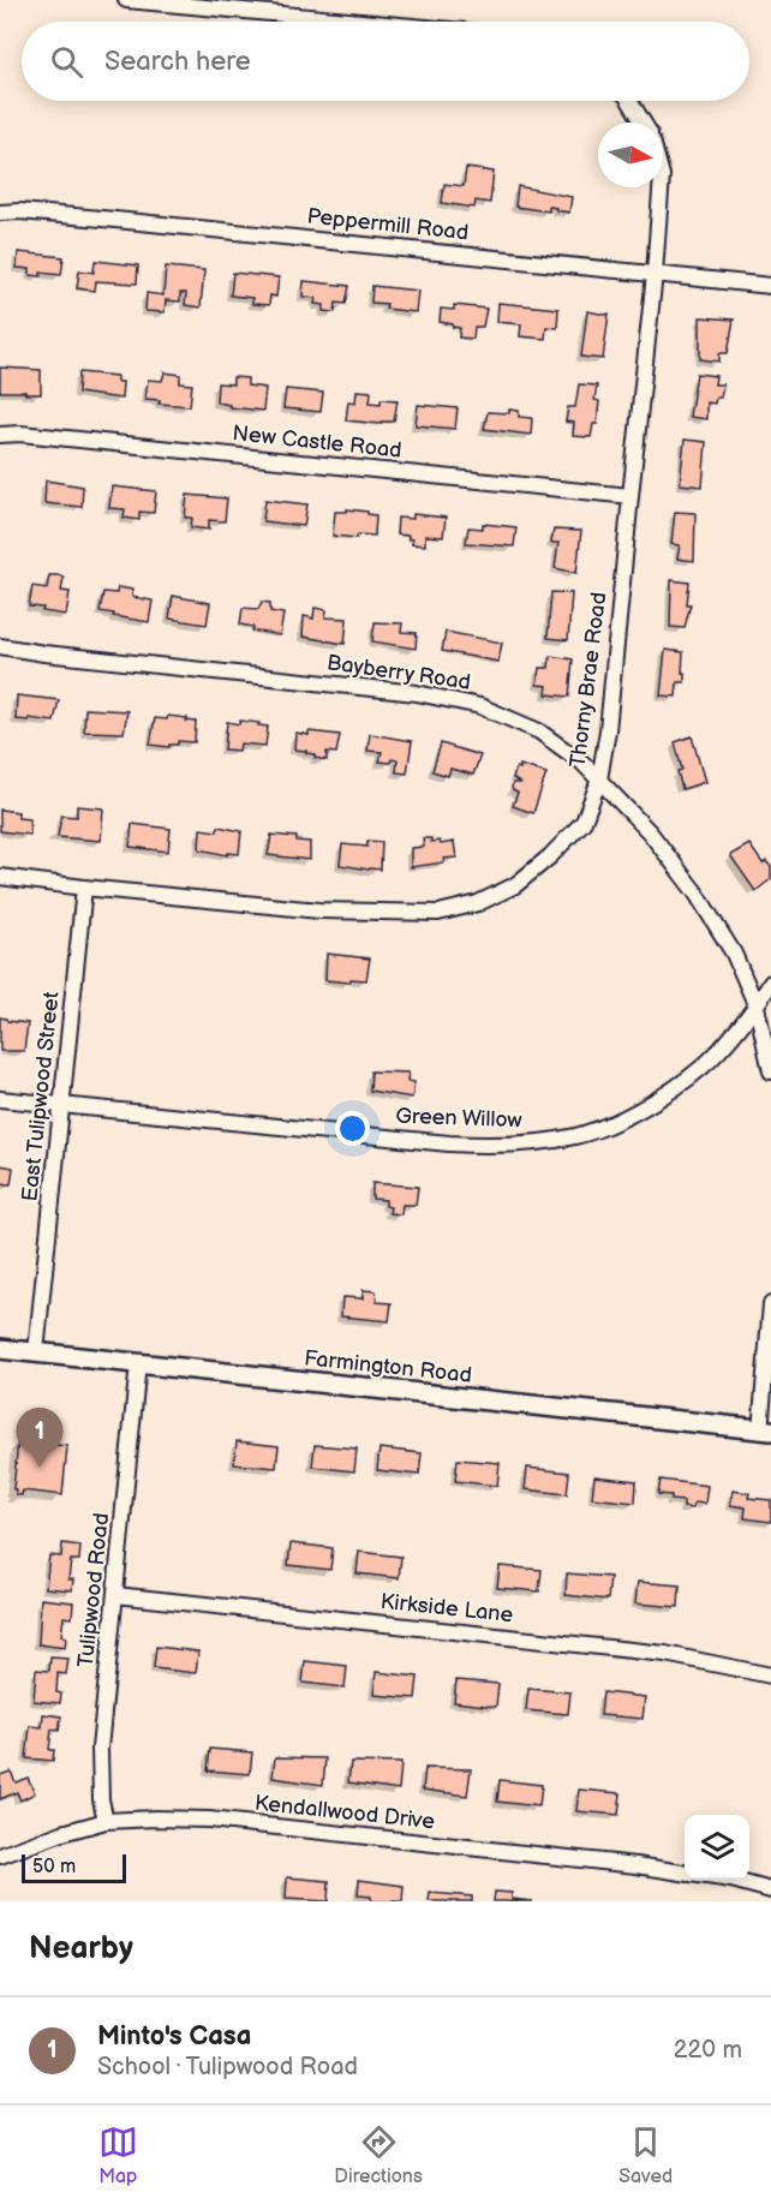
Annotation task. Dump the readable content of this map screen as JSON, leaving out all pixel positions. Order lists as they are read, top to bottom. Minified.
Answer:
{"streets":{"street":["Peppermill Road","New Castle Road","Bayberry Road","Thorny Brae Road","East Tulipwood Street","Green Willow","Farmington Road","Tulipwood Road","Kirkside Lane","Kendallwood Drive"]},"crossings":[["Peppermill Road","Thorny Brae Road"],["New Castle Road","Thorny Brae Road"],["Bayberry Road","Thorny Brae Road"],["Bayberry Road","Green Willow"],["Thorny Brae Road","East Tulipwood Street"],["East Tulipwood Street","Green Willow"],["East Tulipwood Street","Farmington Road"],["Farmington Road","Tulipwood Road"],["Tulipwood Road","Kirkside Lane"],["Tulipwood Road","Kendallwood Drive"]],"scale_bar":"50 m","north":"right","page":{"search":"Search here","pins":"1","scale":"50 m","heading":"Nearby","list":[{"mark":"1","name":"Minto's Casa","note":"School · Tulipwood Road","value":"220 m"}],"nav":["Map","Directions","Saved"]}}
